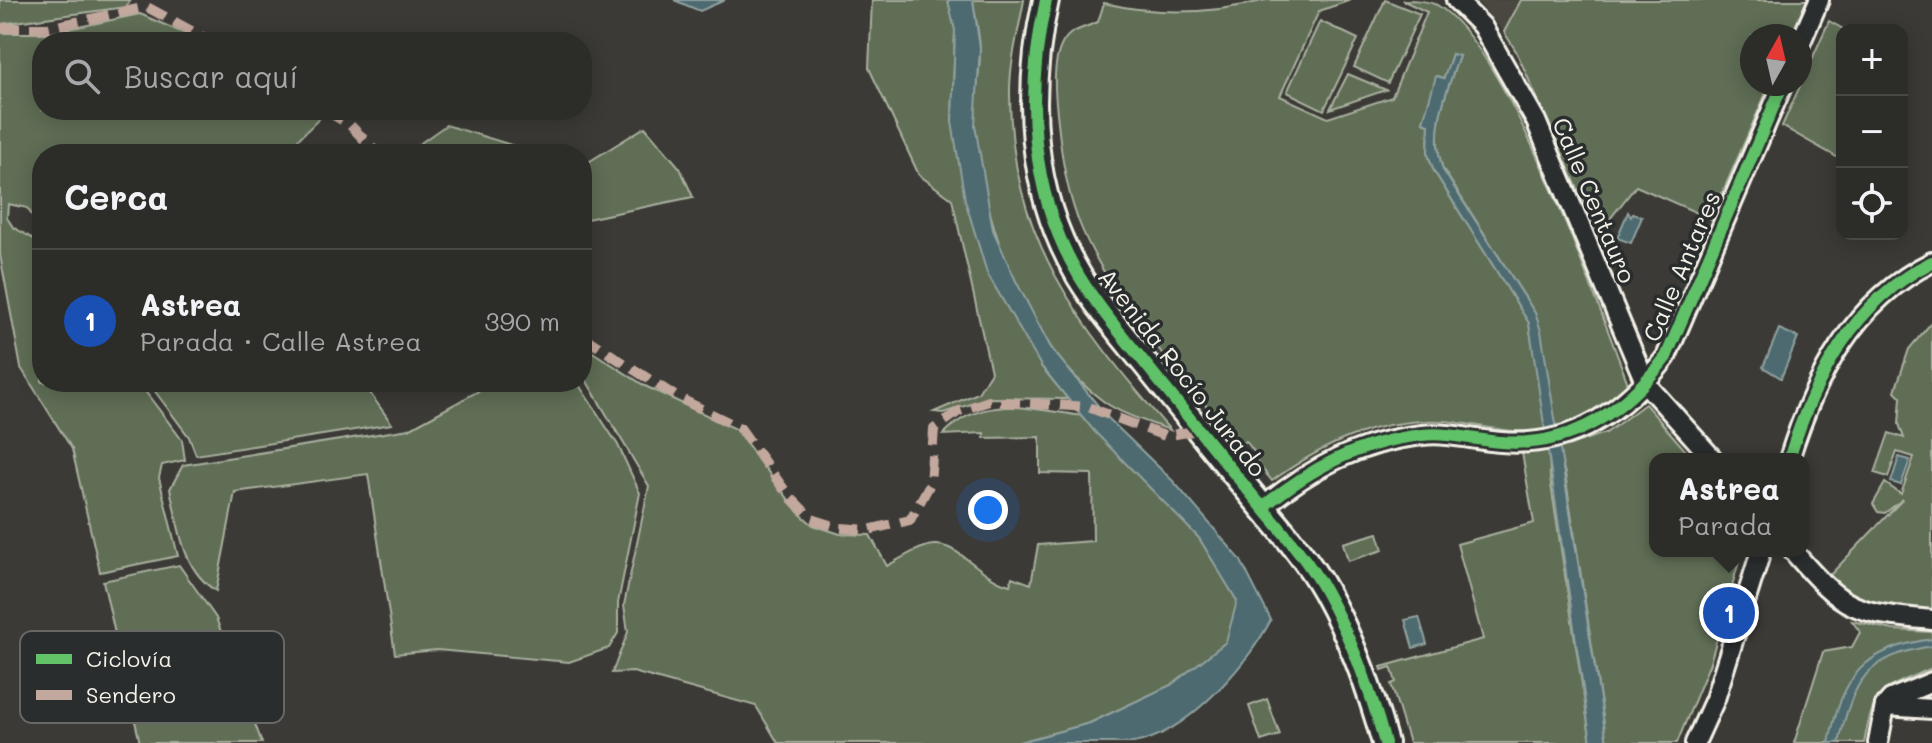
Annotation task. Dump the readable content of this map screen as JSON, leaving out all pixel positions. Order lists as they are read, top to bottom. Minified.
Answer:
{"streets":{"main road":["Avenida Rocío Jurado"],"street":["Calle Centauro","Calle Antares"]},"crossings":[["Calle Centauro","Calle Antares"],["Calle Antares","Avenida Rocío Jurado"]],"legend":["Ciclovía","Sendero"],"north":"top","page":{"map_buttons":["+","−"],"search":"Buscar aquí","heading":"Cerca","list":[{"mark":"1","name":"Astrea","note":"Parada · Calle Astrea","value":"390 m"}],"popup":["Astrea","Parada"],"pins":"1"}}
